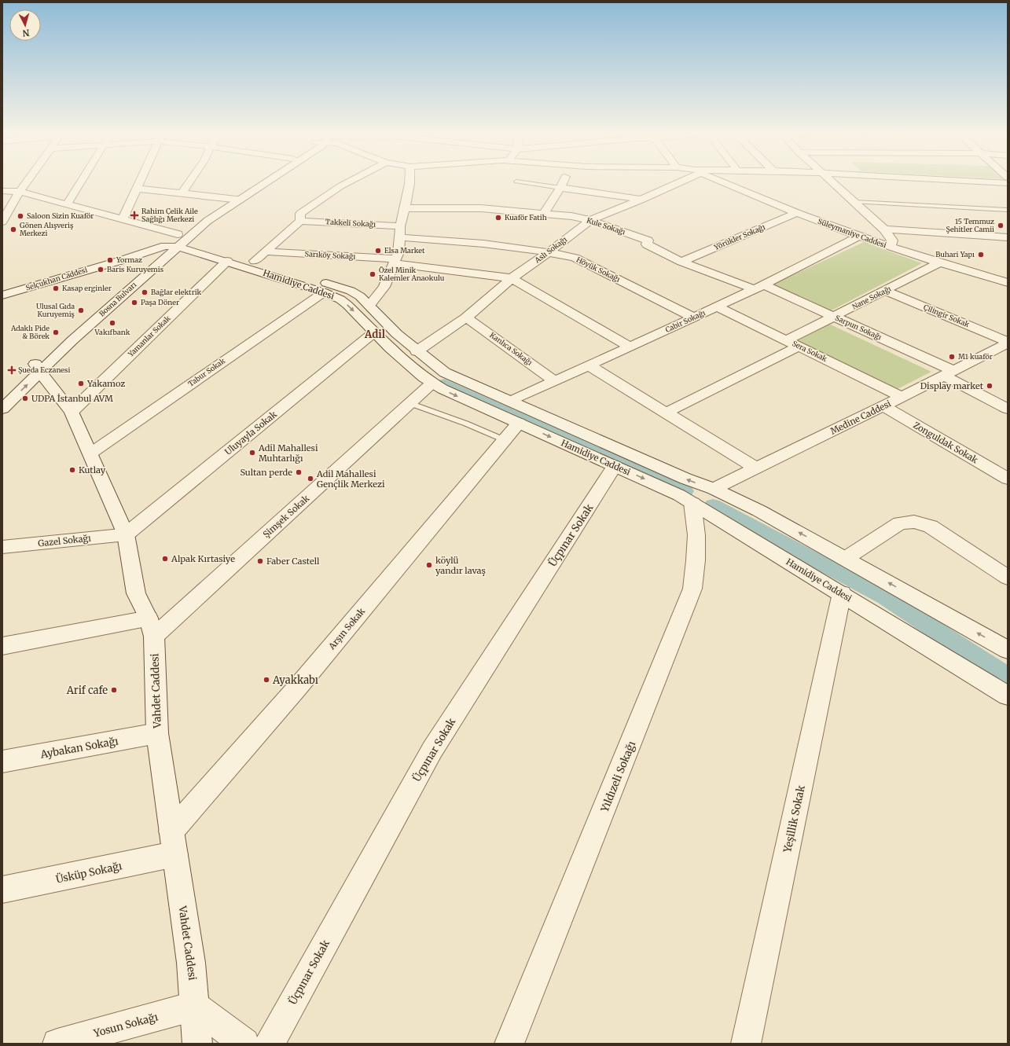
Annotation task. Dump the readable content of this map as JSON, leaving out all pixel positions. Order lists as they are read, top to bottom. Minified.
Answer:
{"streets":{"street":["Takkeli Sokağı","Kule Sokağı","Süleymaniye Caddesi","Yörükler Sokağı","Aslı Sokağı","Sarıköy Sokağı","Höyük Sokağı","Selçukhan Caddesi","Hamidiye Caddesi","Nane Sokağı","Bosna Bulvarı","Çilingir Sokak","Cabir Sokağı","Sarpun Sokağı","Yamanlar Sokak","Kanlıca Sokağı","Sera Sokak","Tabur Sokak","Medine Caddesi","Uluyayla Sokak","Zonguldak Sokak","Şimşek Sokak","Üçpınar Sokak","Gazel Sokağı","Arşın Sokak","Vahdet Caddesi","Aybakan Sokağı","Yıldızeli Sokağı","Yeşillik Sokak","Üsküp Sokağı","Yosun Sokağı"]},"crossings":[["Kule Sokağı","Yörükler Sokağı"],["Kule Sokağı","Aslı Sokağı"],["Kule Sokağı","Cabir Sokağı"],["Kule Sokağı","Sarpun Sokağı"],["Süleymaniye Caddesi","Yörükler Sokağı"],["Süleymaniye Caddesi","Nane Sokağı"],["Süleymaniye Caddesi","Cabir Sokağı"],["Aslı Sokağı","Sarıköy Sokağı"],["Aslı Sokağı","Höyük Sokağı"],["Aslı Sokağı","Hamidiye Caddesi"],["Aslı Sokağı","Kanlıca Sokağı"],["Sarıköy Sokağı","Hamidiye Caddesi"],["Höyük Sokağı","Cabir Sokağı"],["Selçukhan Caddesi","Hamidiye Caddesi"],["Selçukhan Caddesi","Bosna Bulvarı"],["Hamidiye Caddesi","Bosna Bulvarı"],["Hamidiye Caddesi","Cabir Sokağı"],["Hamidiye Caddesi","Yamanlar Sokak"],["Hamidiye Caddesi","Tabur Sokak"],["Hamidiye Caddesi","Medine Caddesi"],["Hamidiye Caddesi","Uluyayla Sokak"],["Hamidiye Caddesi","Şimşek Sokak"],["Hamidiye Caddesi","Üçpınar Sokak"],["Hamidiye Caddesi","Arşın Sokak"],["Hamidiye Caddesi","Yıldızeli Sokağı"],["Hamidiye Caddesi","Yeşillik Sokak"],["Nane Sokağı","Çilingir Sokak"],["Nane Sokağı","Sarpun Sokağı"],["Nane Sokağı","Sera Sokak"],["Bosna Bulvarı","Vahdet Caddesi"],["Çilingir Sokak","Medine Caddesi"],["Cabir Sokağı","Sarpun Sokağı"],["Cabir Sokağı","Kanlıca Sokağı"],["Cabir Sokağı","Sera Sokak"],["Sarpun Sokağı","Medine Caddesi"],["Yamanlar Sokak","Vahdet Caddesi"],["Sera Sokak","Medine Caddesi"],["Tabur Sokak","Vahdet Caddesi"],["Medine Caddesi","Zonguldak Sokak"],["Medine Caddesi","Yıldızeli Sokağı"],["Uluyayla Sokak","Gazel Sokağı"],["Uluyayla Sokak","Vahdet Caddesi"],["Şimşek Sokak","Vahdet Caddesi"],["Gazel Sokağı","Vahdet Caddesi"],["Arşın Sokak","Vahdet Caddesi"],["Arşın Sokak","Üsküp Sokağı"],["Vahdet Caddesi","Aybakan Sokağı"],["Vahdet Caddesi","Üsküp Sokağı"],["Vahdet Caddesi","Yosun Sokağı"]],"districts":["Adil"],"places":{"health":["Rahim Çelik Aile Sağlığı Merkezi","Şueda Eczanesi"],"other":["Saloon Sizin Kuaför","Kuaför Fatih","15 Temmuz Şehitler Camii","Gönen Alışveriş Merkezi","Elsa Market","Buhari Yapı","Yormaz","Baris Kuruyemis","Özel Minik Kalemler Anaokulu","Kasap erginler","Bağlar elektrik","Paşa Döner","Ulusal Gıda Kuruyemiş","Vakıfbank","Adaklı Pide & Börek","M1 kuaför","Yakamoz","Display market","UDPA İstanbul AVM","Adil Mahallesi Muhtarlığı","Kutlay","Sultan perde","Adil Mahallesi Gençlik Merkezi","Alpak Kırtasiye","Faber Castell","köylü yandır lavaş","Ayakkabı","Arif cafe"]},"north":"bottom"}
